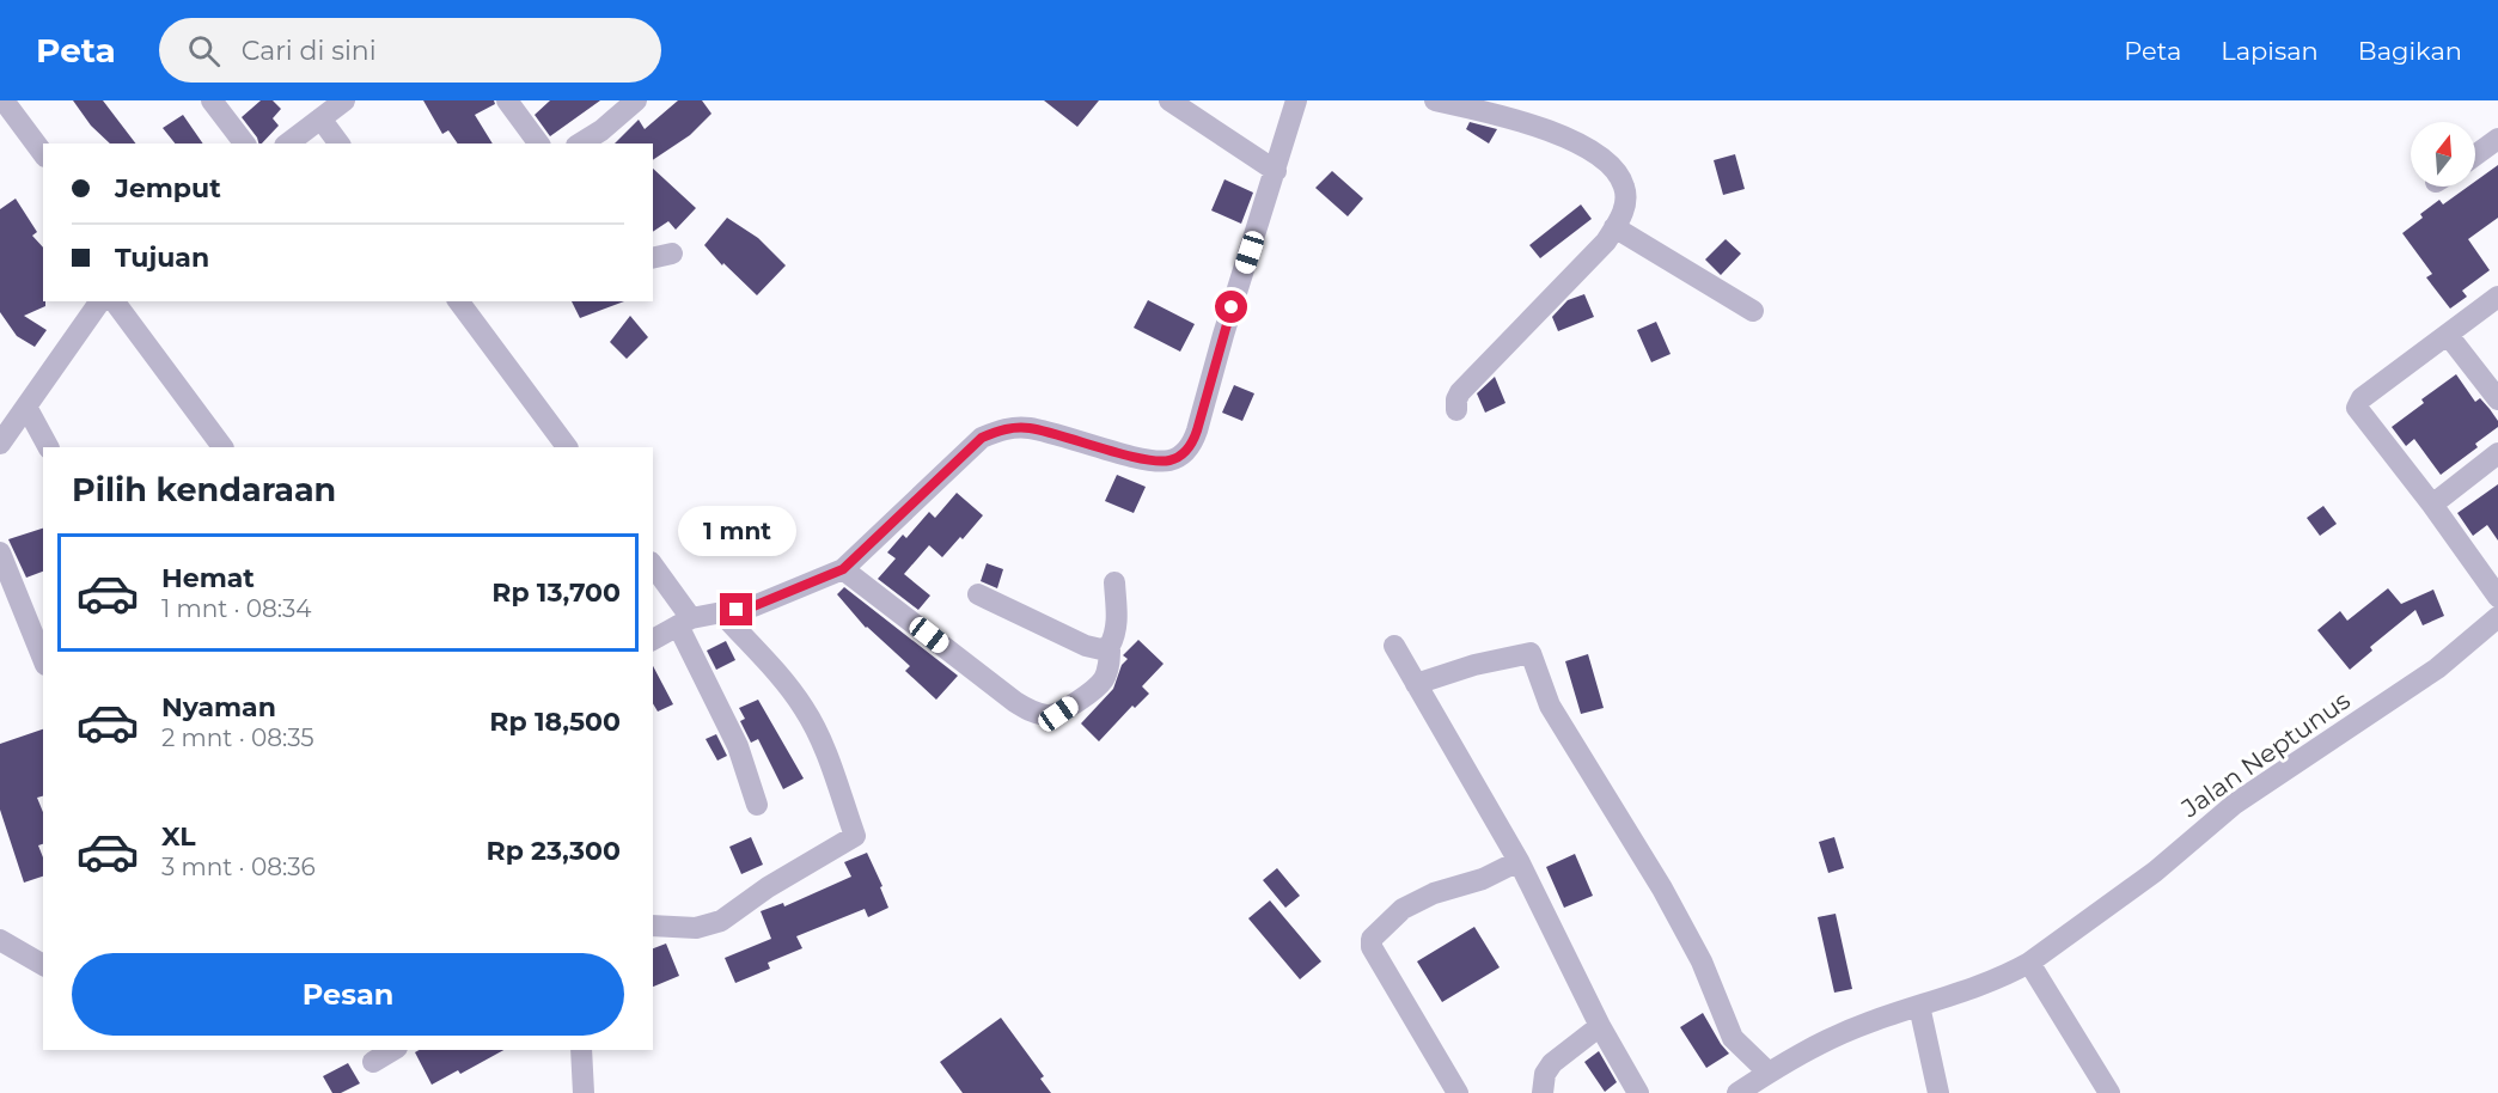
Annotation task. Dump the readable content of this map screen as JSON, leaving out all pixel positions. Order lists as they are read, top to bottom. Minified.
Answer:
{"streets":{"street":["Jalan Neptunus"]},"north":"top","page":{"header":"Peta","search":"Cari di sini","nav":["Peta","Lapisan","Bagikan"],"banner":["Jemput","Tujuan"],"heading":"Pilih kendaraan","bubble":"1 mnt","list":[{"name":"Hemat","note":"1 mnt · 08:34","value":"Rp 13,700"},{"name":"Nyaman","note":"2 mnt · 08:35","value":"Rp 18,500"},{"name":"XL","note":"3 mnt · 08:36","value":"Rp 23,300"}],"buttons":"Pesan"}}
